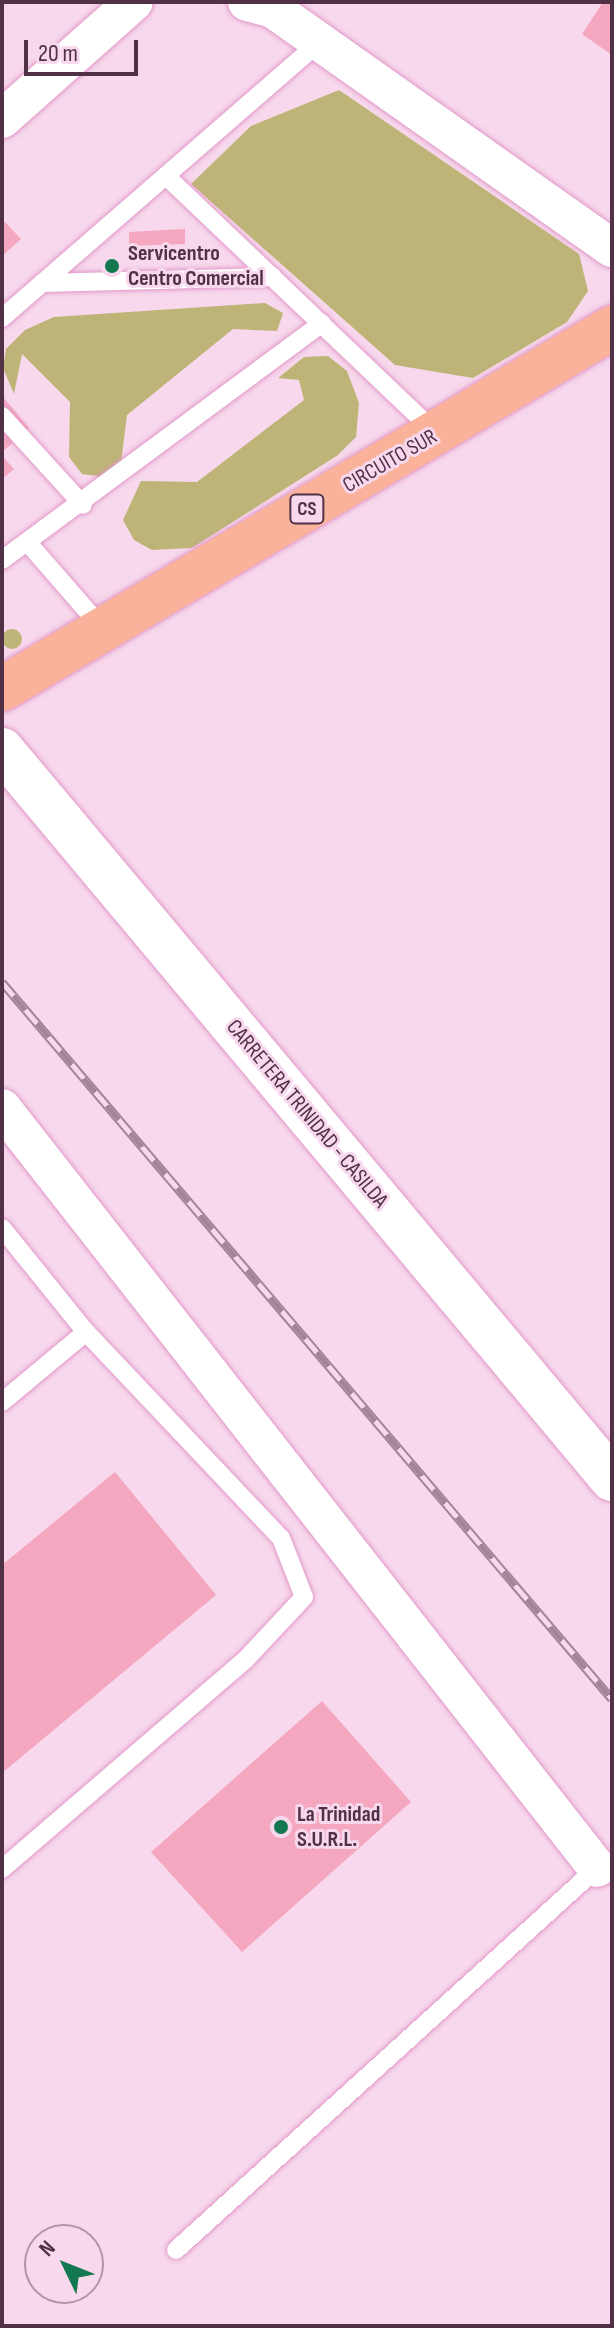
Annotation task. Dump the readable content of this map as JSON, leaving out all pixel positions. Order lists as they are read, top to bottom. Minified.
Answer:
{"streets":{"main road":["CIRCUITO SUR","CS","CARRETERA TRINIDAD - CASILDA"]},"places":["Servicentro Centro Comercial","La Trinidad S.U.R.L."],"scale_bar":"20 m","north":"top left"}
